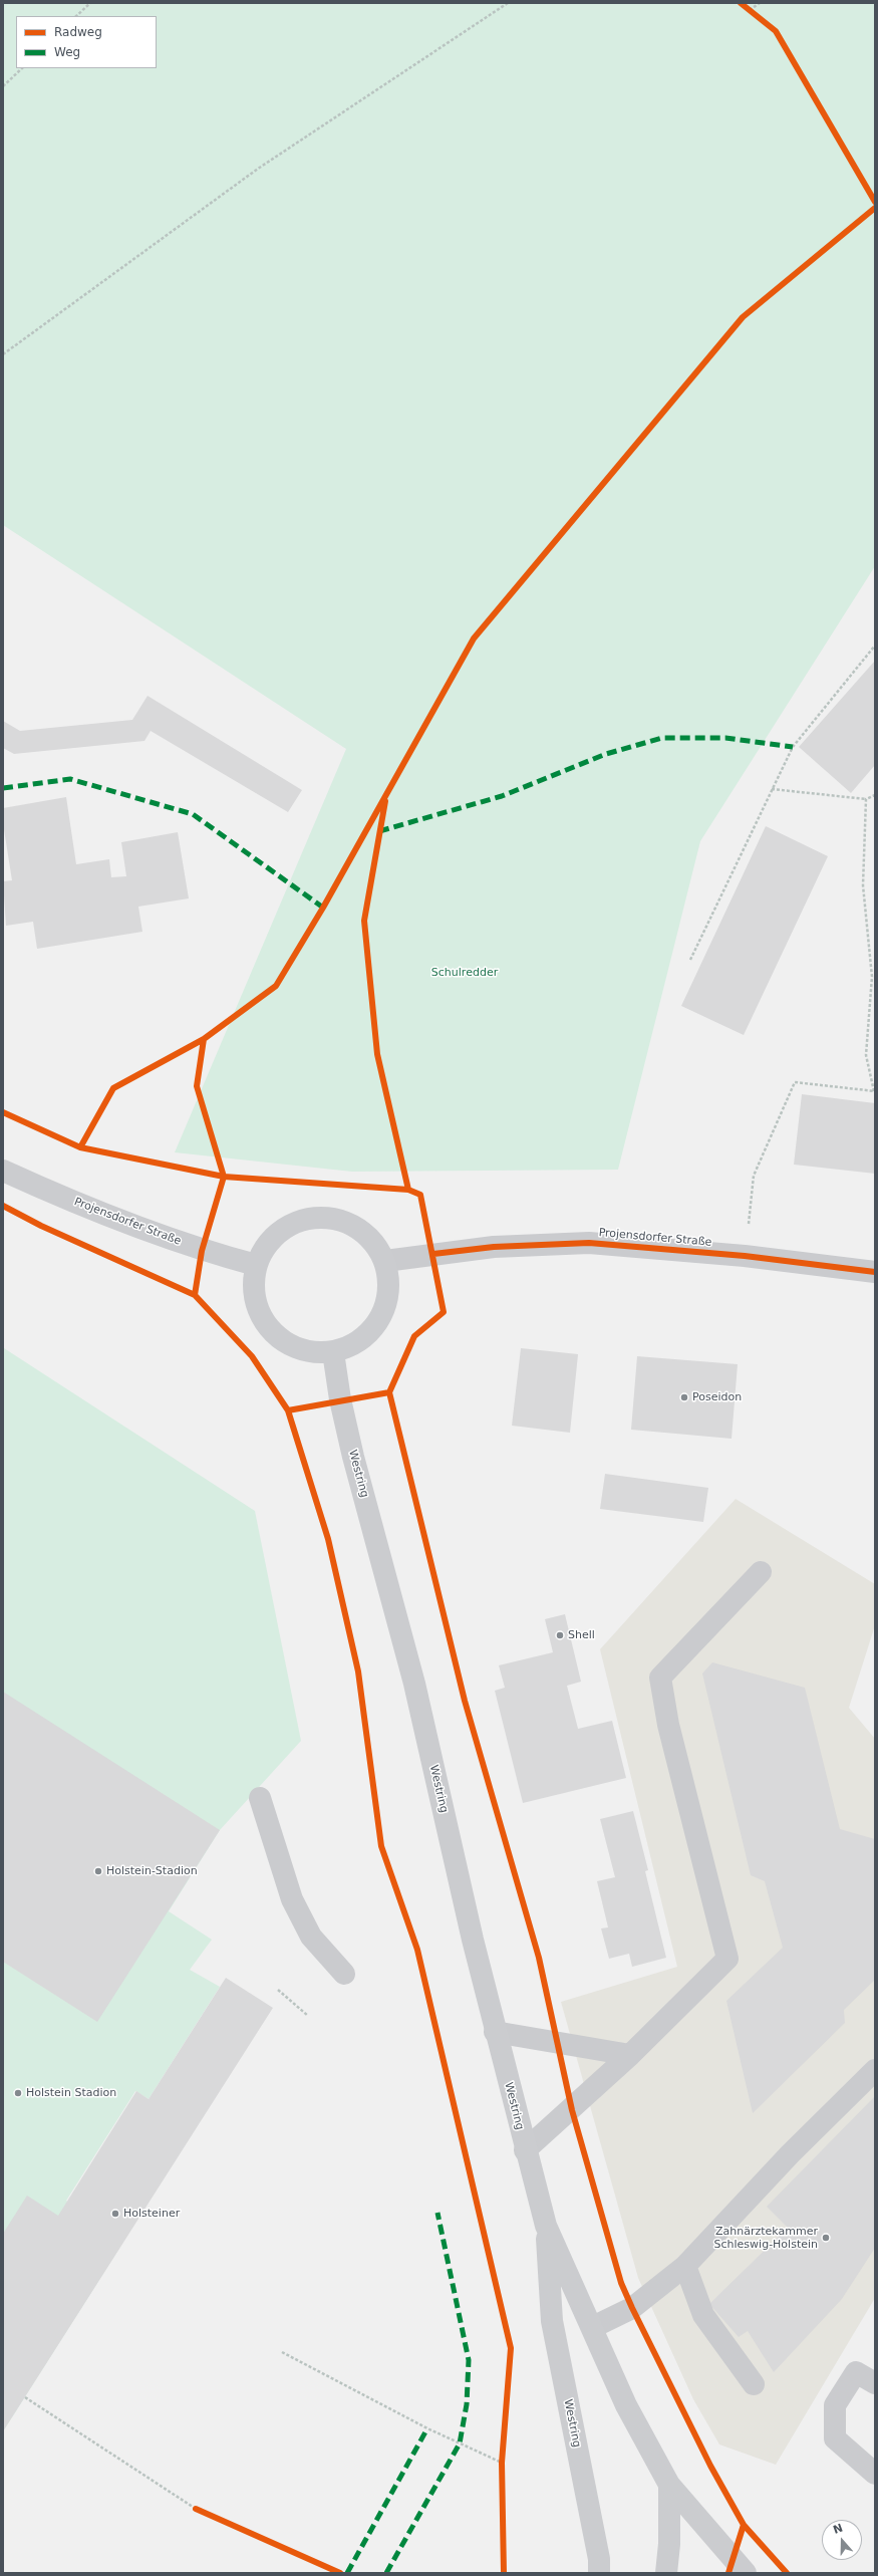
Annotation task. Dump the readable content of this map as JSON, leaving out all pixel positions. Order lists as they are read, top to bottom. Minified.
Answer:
{"streets":{"street":["Projensdorfer Straße","Westring"]},"crossings":[["Projensdorfer Straße","Westring"]],"parks":["Schulredder"],"places":["Poseidon","Shell","Holstein-Stadion","Holstein Stadion","Holsteiner","Zahnärztekammer Schleswig-Holstein"],"legend":["Radweg","Weg"],"north":"top"}
